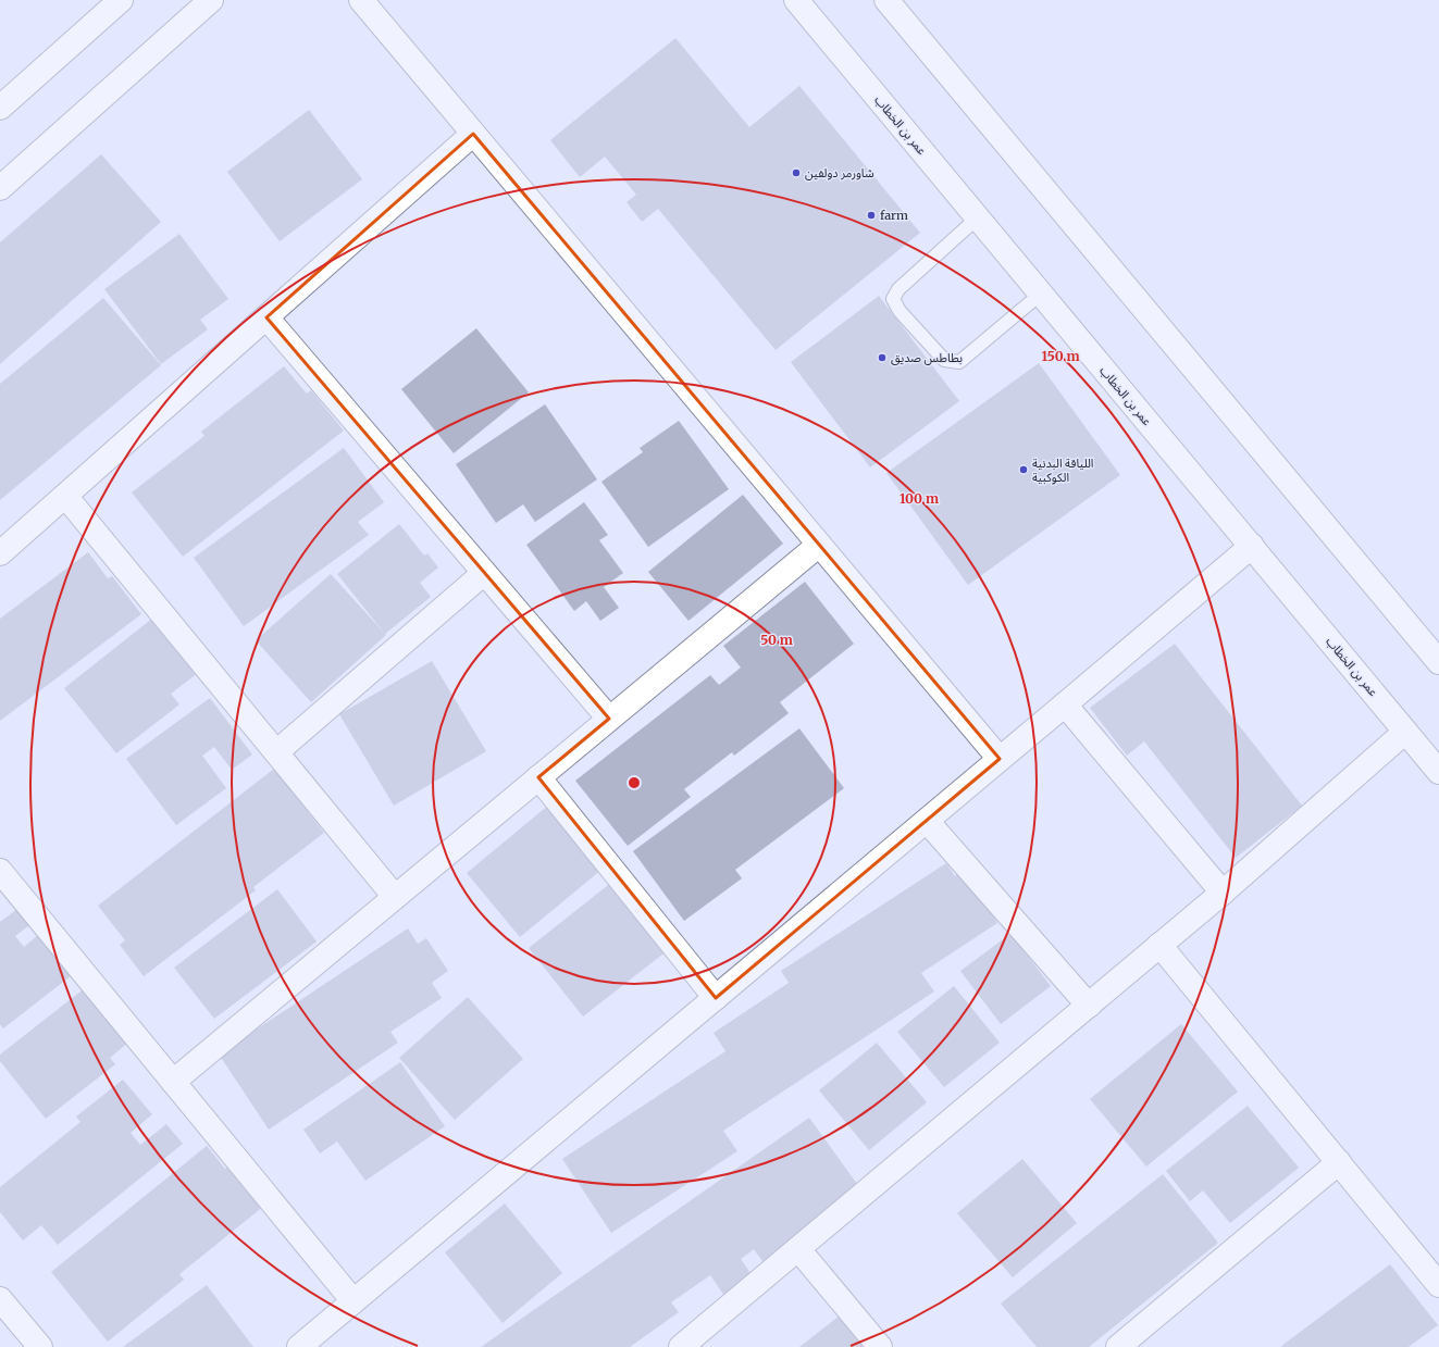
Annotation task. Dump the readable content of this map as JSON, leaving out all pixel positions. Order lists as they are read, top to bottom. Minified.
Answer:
{"streets":{"street":["عمر بن الخطاب"]},"places":["شاورمر دولفين","farm","بطاطس صديق","اللياقة البدنية الكوكبية"],"rings":["150 m","100 m","50 m"]}
